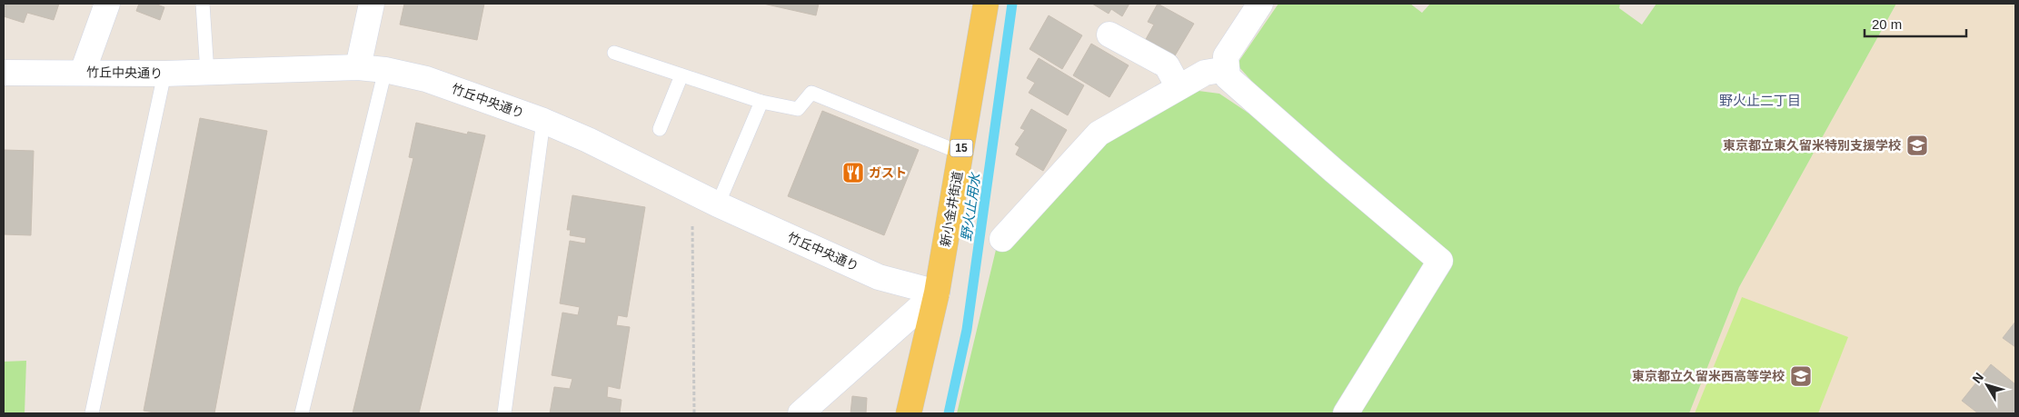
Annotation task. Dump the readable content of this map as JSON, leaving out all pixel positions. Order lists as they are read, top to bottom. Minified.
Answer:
{"streets":{"main road":["15","新小金井街道"],"street":["竹丘中央通り"]},"crossings":[["竹丘中央通り","新小金井街道"]],"districts":["野火止二丁目"],"water":["野火止用水"],"places":{"school or university":["東京都立東久留米特別支援学校","東京都立久留米西高等学校"],"restaurant":["ガスト"]},"scale_bar":"20 m","north":"top left"}
